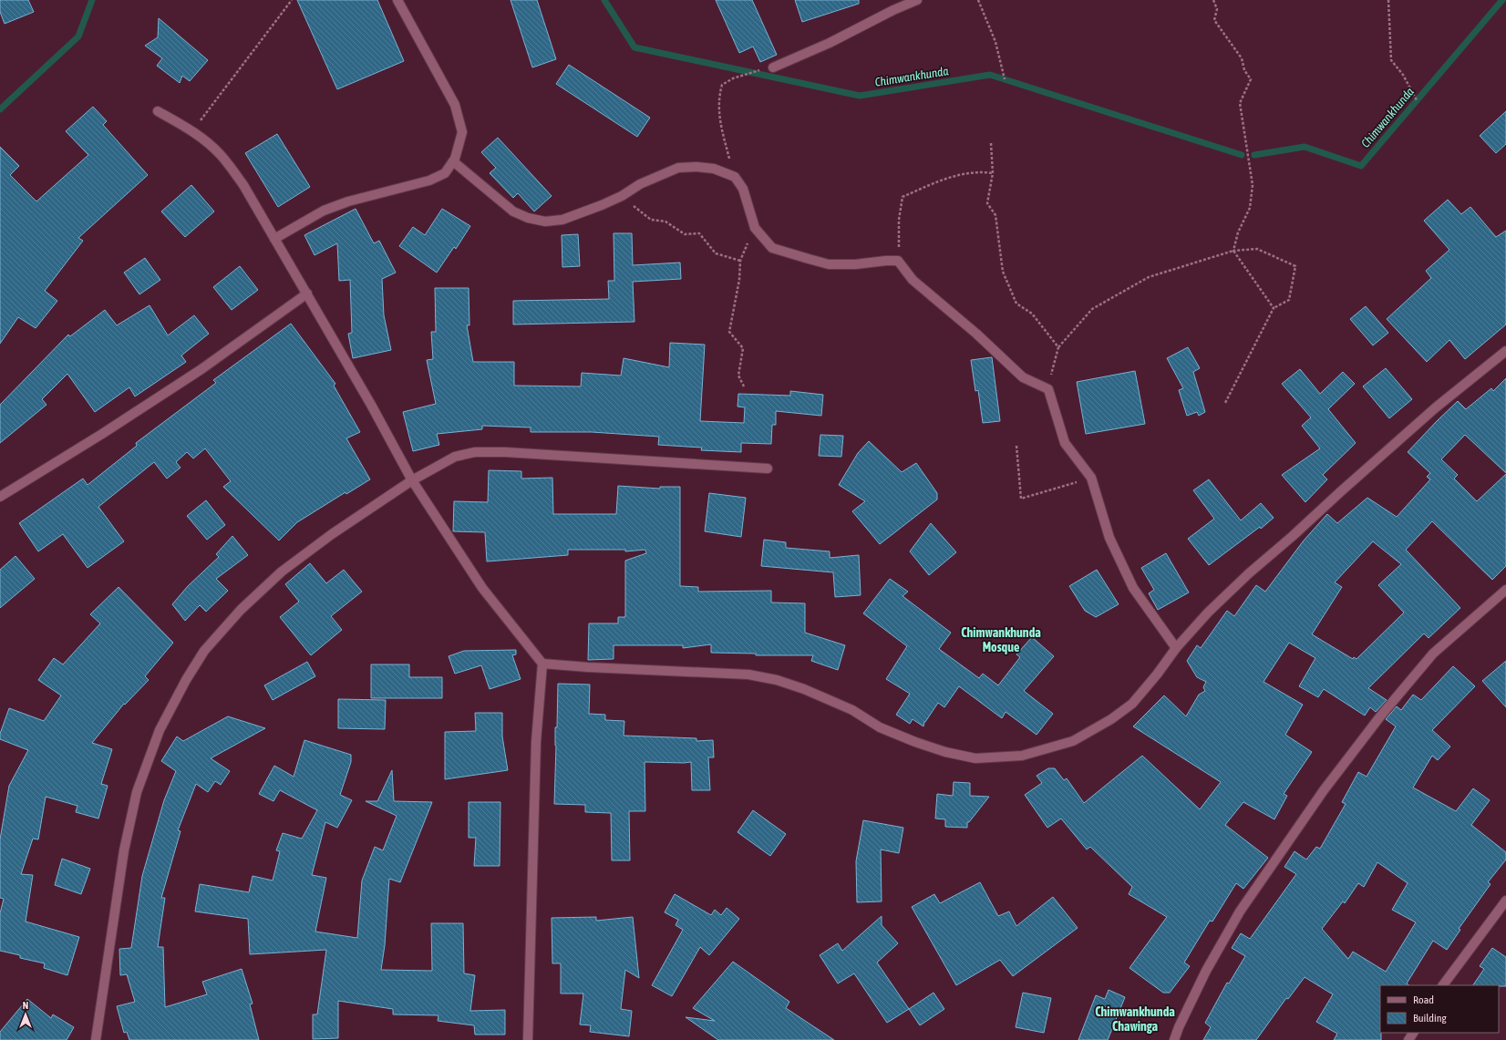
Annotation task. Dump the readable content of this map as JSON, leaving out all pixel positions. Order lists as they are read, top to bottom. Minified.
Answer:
{"districts":["Chimwankhunda Mosque","Chimwankhunda Chawinga"],"water":["Chimwankhunda"],"legend":["Road","Building"],"north":"top"}
